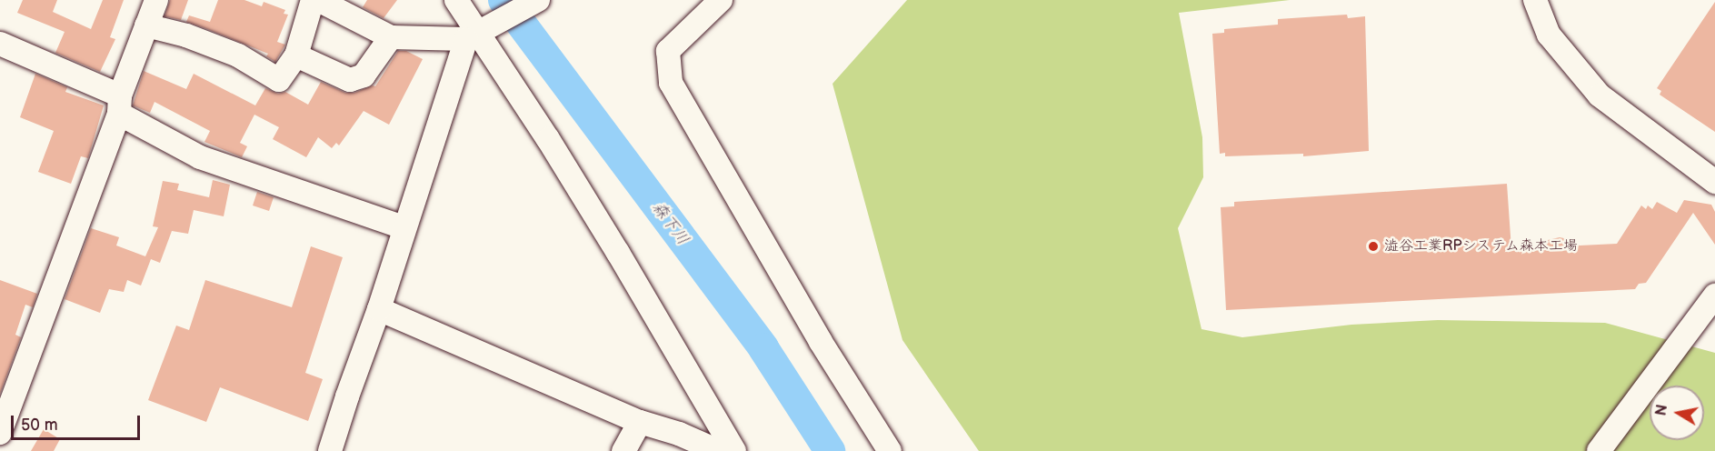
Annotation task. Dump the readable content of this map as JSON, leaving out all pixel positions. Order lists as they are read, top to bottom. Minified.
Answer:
{"water":["森下川"],"places":["澁谷工業RPシステム森本工場"],"scale_bar":"50 m","north":"left"}
